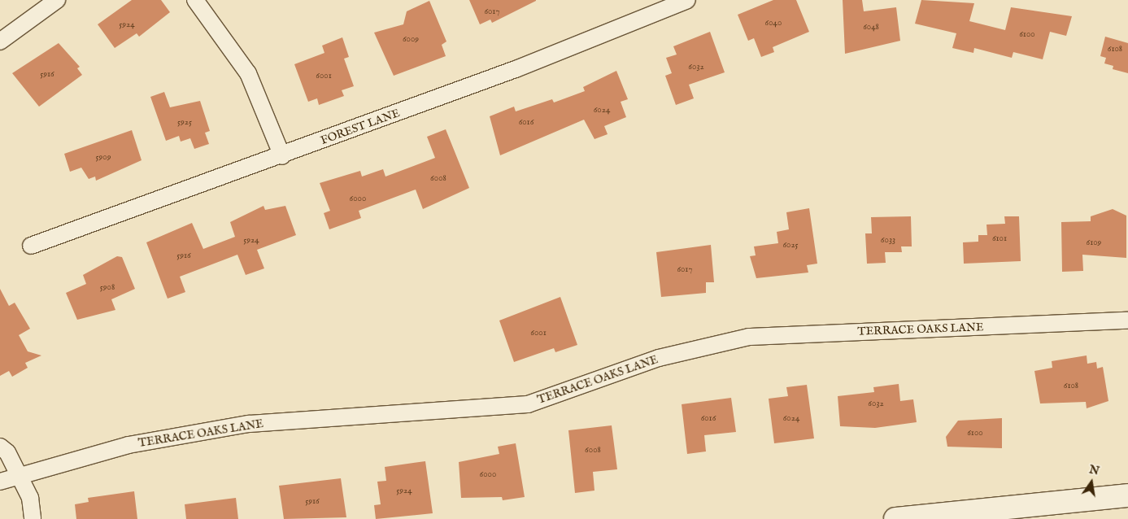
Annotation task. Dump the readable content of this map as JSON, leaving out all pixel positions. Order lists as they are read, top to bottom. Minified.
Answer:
{"streets":{"street":["FOREST LANE","TERRACE OAKS LANE"]},"house_numbers":["6017","6040","5924","6048","6100","6009","6108","6032","5916","6001","6024","5925","6016","5909","6008","6000","6101","5924","6033","6109","6025","5916","6017","5908","6001","6108","6032","6016","6024","6100","6008","6000","5924","5916"],"north":"top"}
